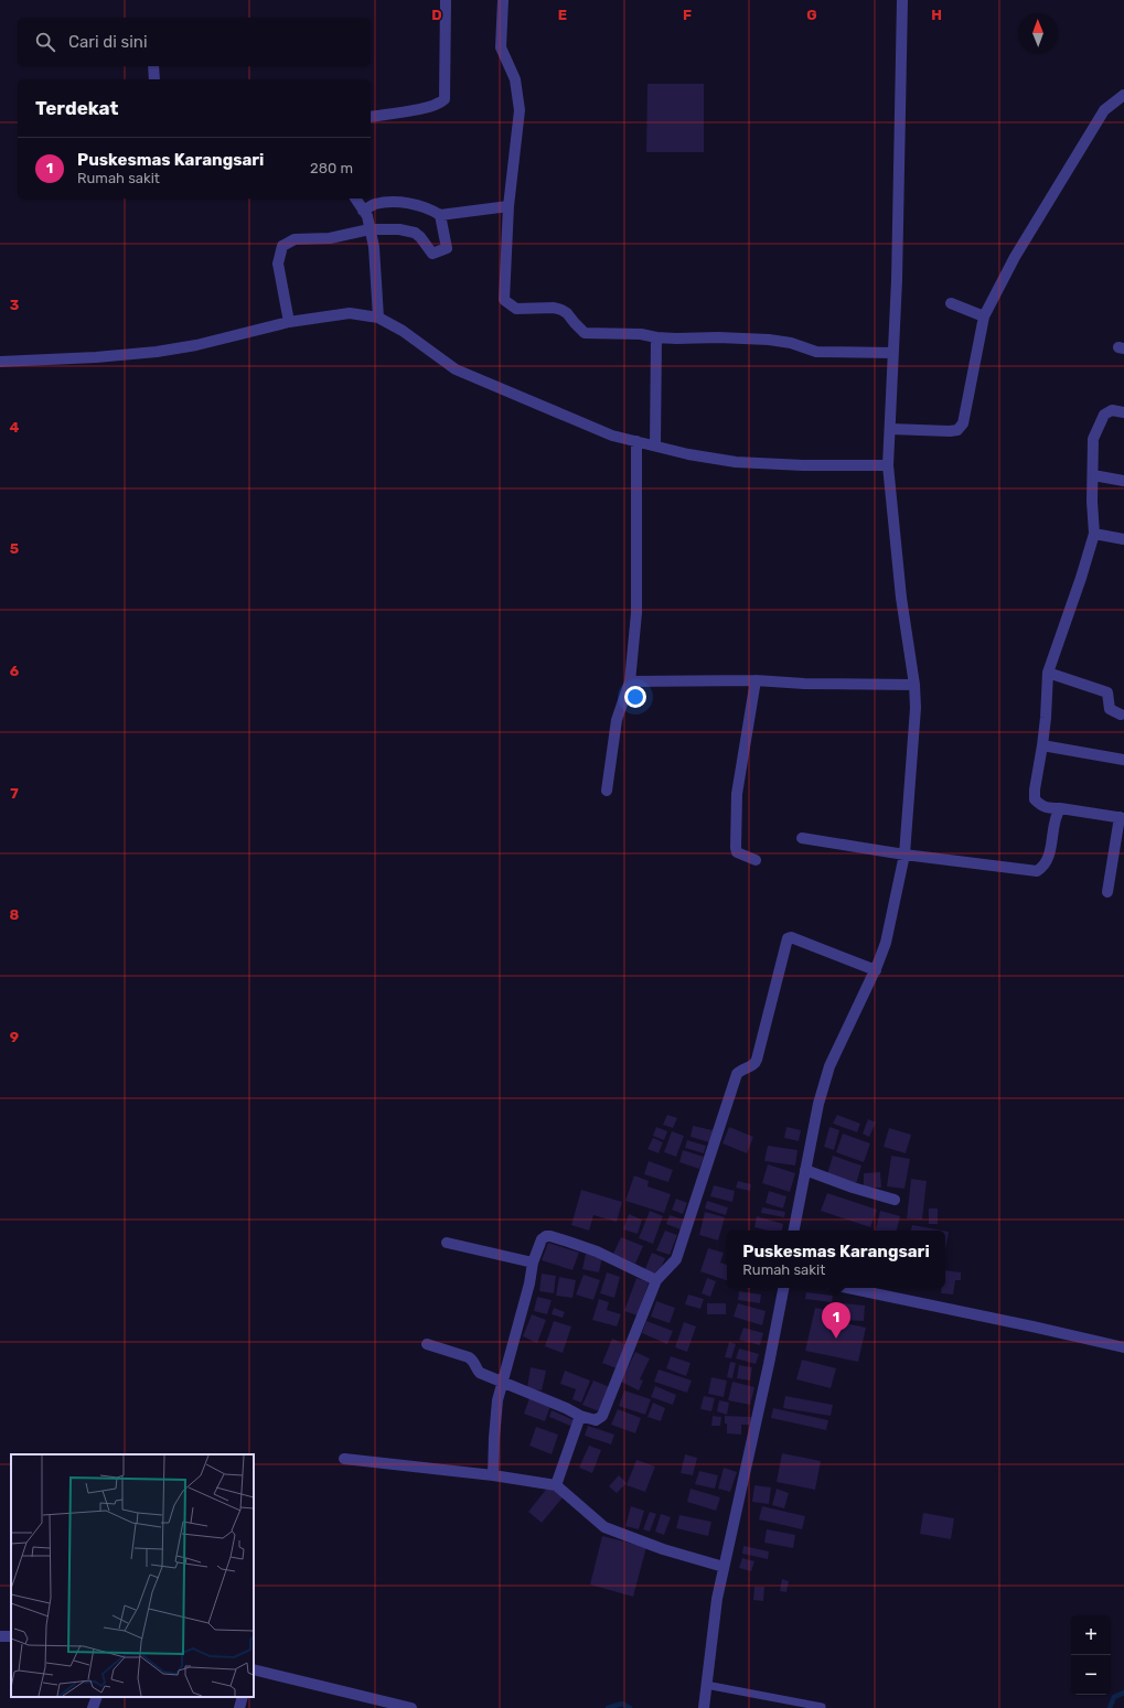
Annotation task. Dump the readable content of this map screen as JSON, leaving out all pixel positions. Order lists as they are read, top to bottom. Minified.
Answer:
{"north":"top","page":{"search":"Cari di sini","heading":"Terdekat","list":[{"mark":"1","name":"Puskesmas Karangsari","note":"Rumah sakit","value":"280 m"}],"popup":["Puskesmas Karangsari","Rumah sakit"],"pins":"1","map_buttons":["+","−"]},"grid":{"columns":["D","E","F","G","H"],"rows":["3","4","5","6","7","8","9"]}}
